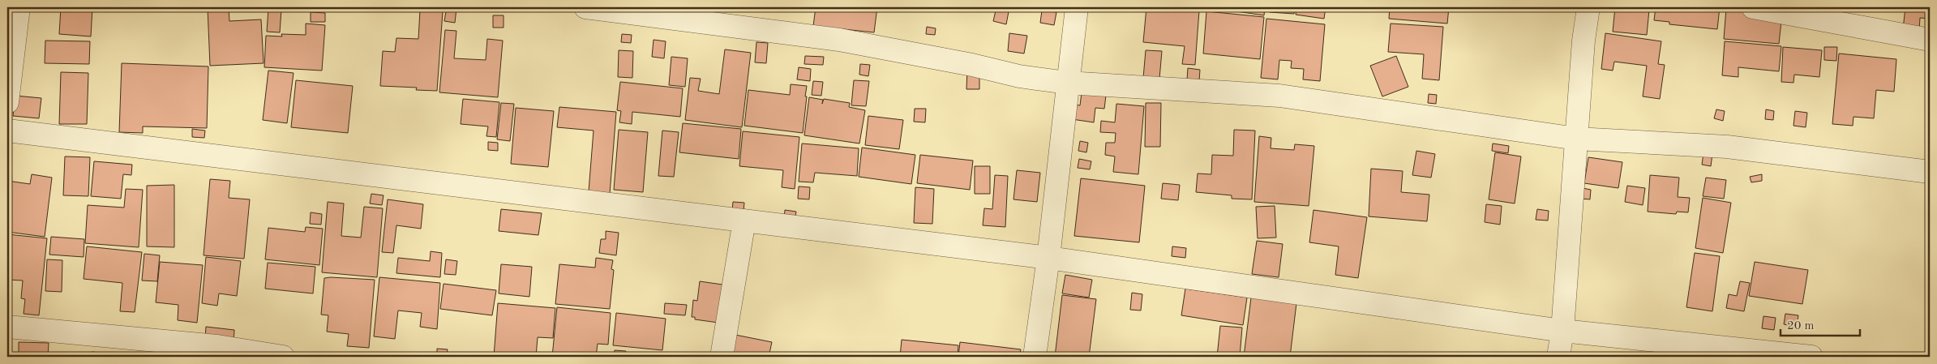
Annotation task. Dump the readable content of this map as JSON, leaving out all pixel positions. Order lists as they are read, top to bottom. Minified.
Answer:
{"scale_bar":"20 m"}
